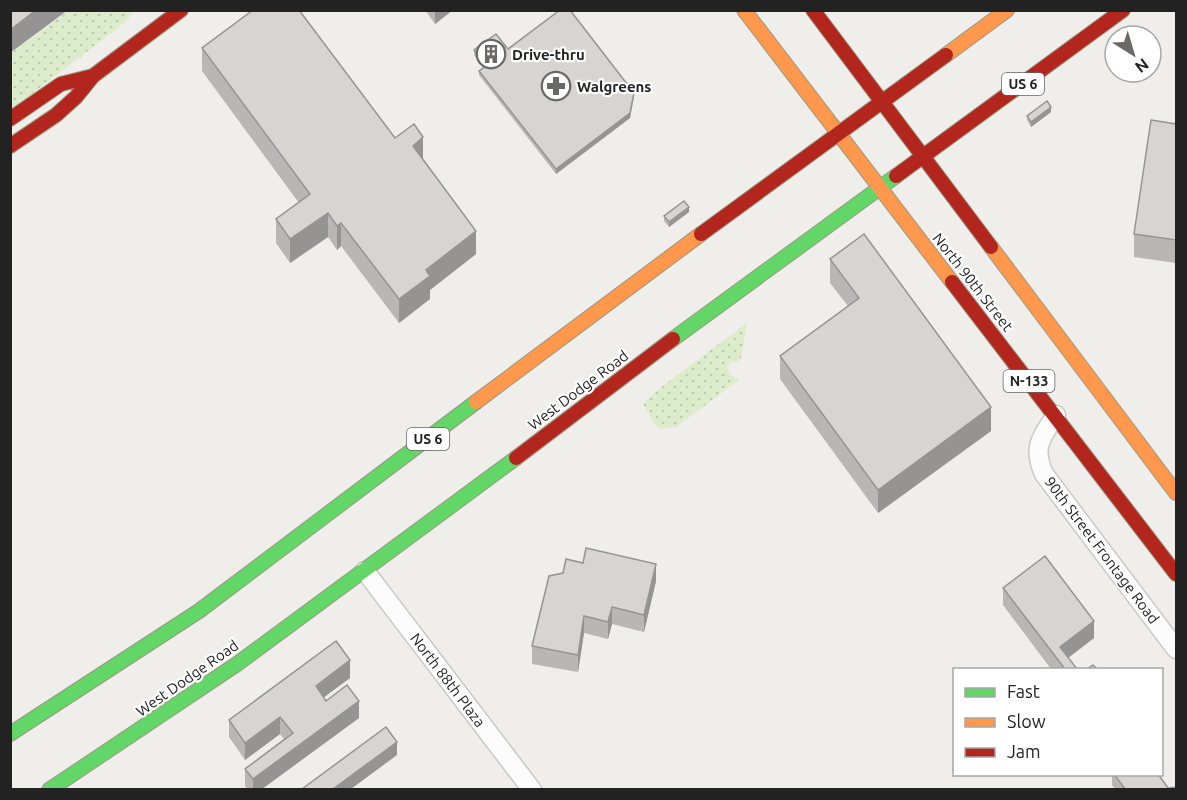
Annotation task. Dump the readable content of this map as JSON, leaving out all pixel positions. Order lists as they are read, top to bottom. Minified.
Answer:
{"streets":{"main road":["US 6","North 90th Street","N-133","West Dodge Road"],"street":["90th Street Frontage Road","North 88th Plaza"]},"crossings":[["US 6","North 90th Street"],["North 90th Street","West Dodge Road"],["North 90th Street","90th Street Frontage Road"],["West Dodge Road","North 88th Plaza"]],"places":{"building":["Drive-thru"],"pharmacy":["Walgreens"]},"legend":["Fast","Slow","Jam"],"north":"bottom right"}
